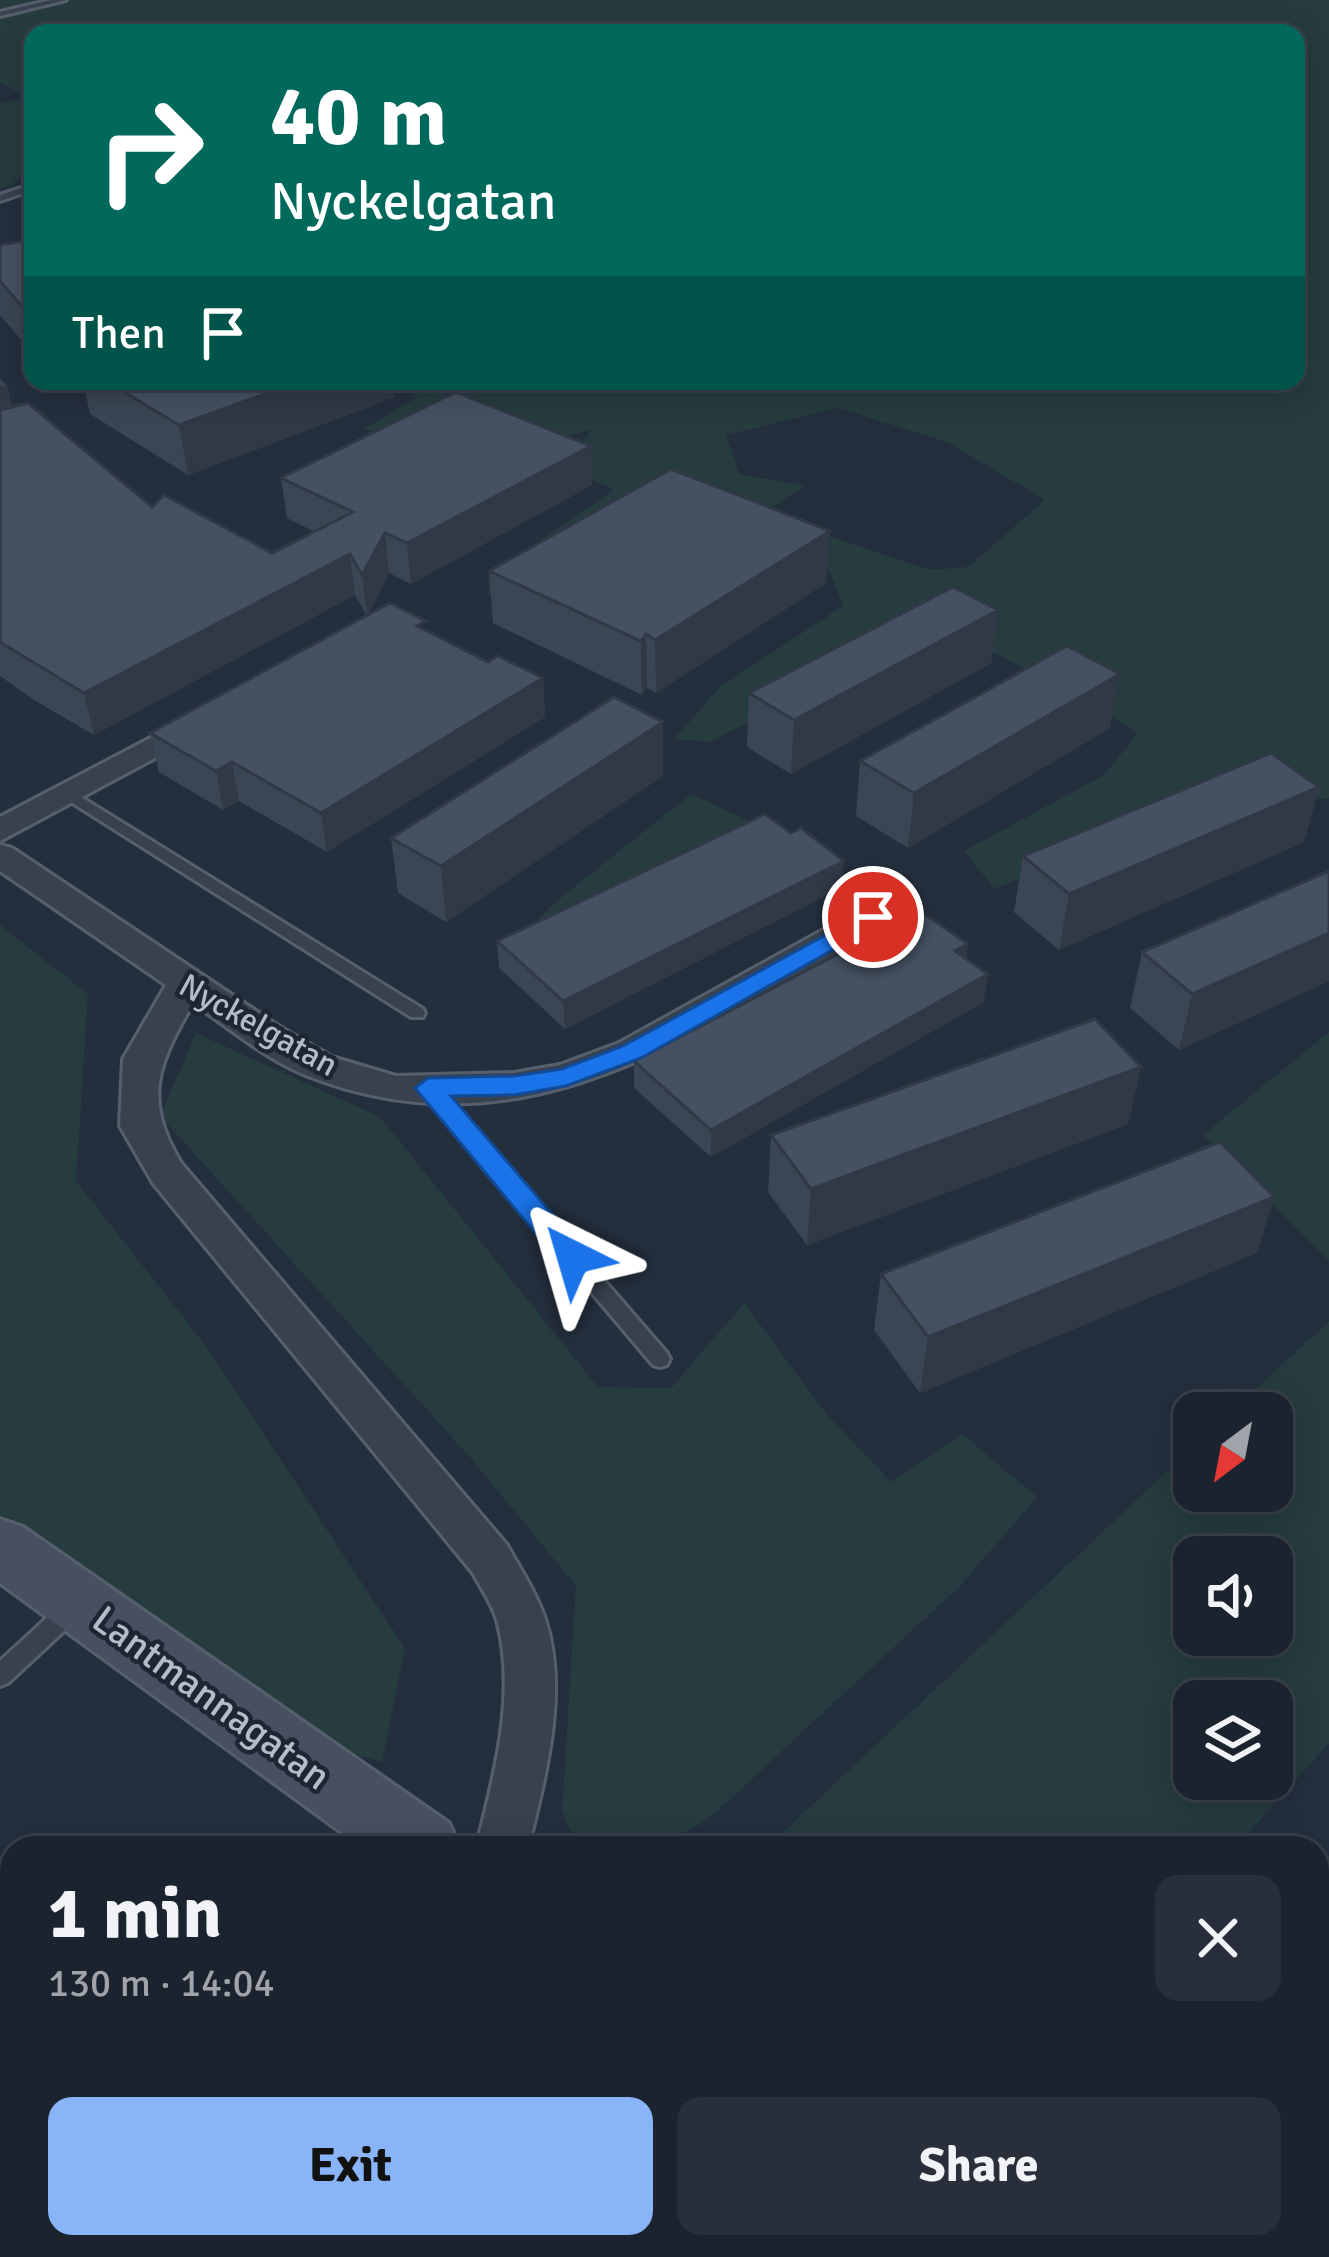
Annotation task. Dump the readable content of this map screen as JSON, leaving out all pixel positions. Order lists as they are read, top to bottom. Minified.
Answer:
{"streets":{"street":["Nyckelgatan","Lantmannagatan"]},"north":"bottom left","page":{"turn":["40 m","Nyckelgatan"],"then":"Then","heading":["1 min","130 m · 14:04"],"buttons":["Exit","Share"]}}
